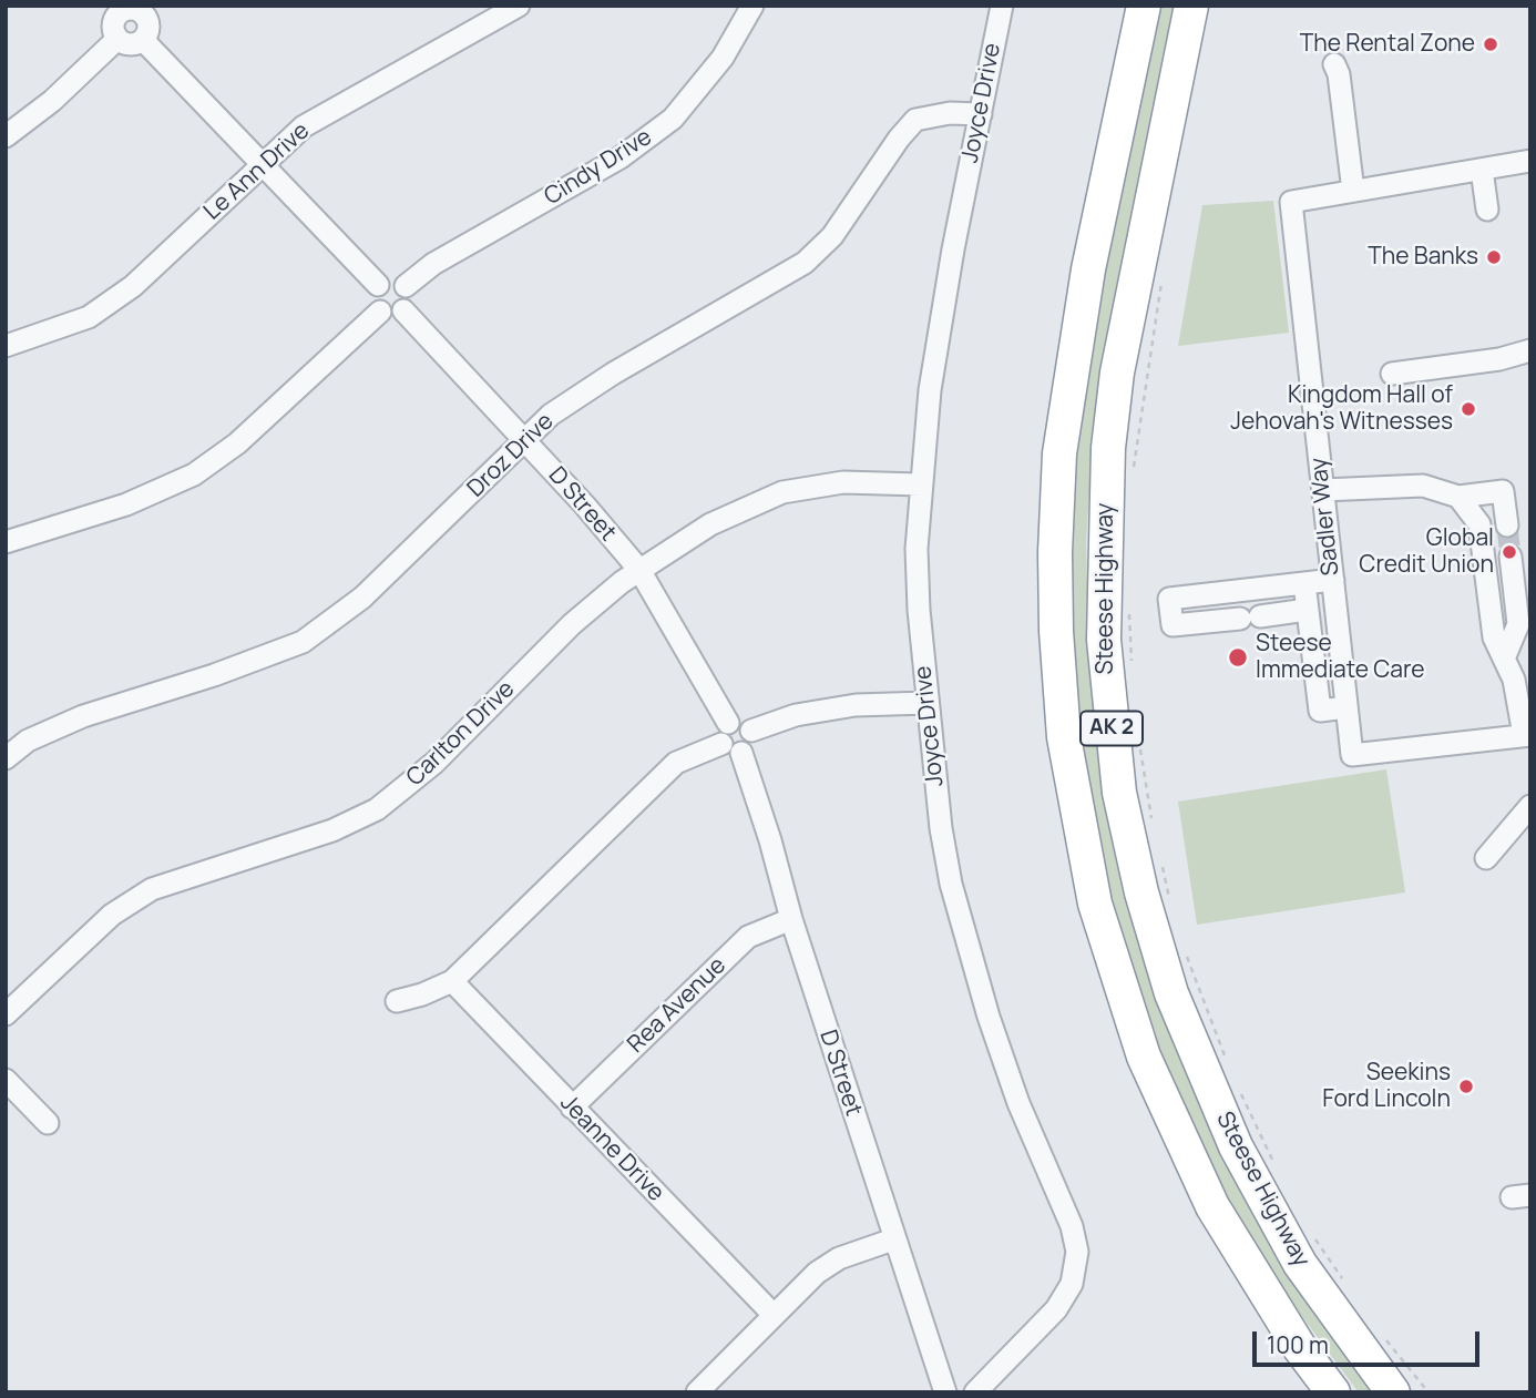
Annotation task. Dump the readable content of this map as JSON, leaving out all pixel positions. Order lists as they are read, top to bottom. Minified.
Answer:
{"streets":{"highway":["Steese Highway","AK 2"],"street":["Joyce Drive","Cindy Drive","Le Ann Drive","Droz Drive","D Street","Sadler Way","Carlton Drive","Rea Avenue","Jeanne Drive"]},"crossings":[["Joyce Drive","Droz Drive"],["Joyce Drive","Carlton Drive"],["Cindy Drive","D Street"],["Droz Drive","D Street"],["D Street","Carlton Drive"],["D Street","Rea Avenue"],["Rea Avenue","Jeanne Drive"]],"places":["The Rental Zone","The Banks","Kingdom Hall of Jehovah's Witnesses","Global Credit Union","Steese Immediate Care","Seekins Ford Lincoln"],"scale_bar":"100 m"}
